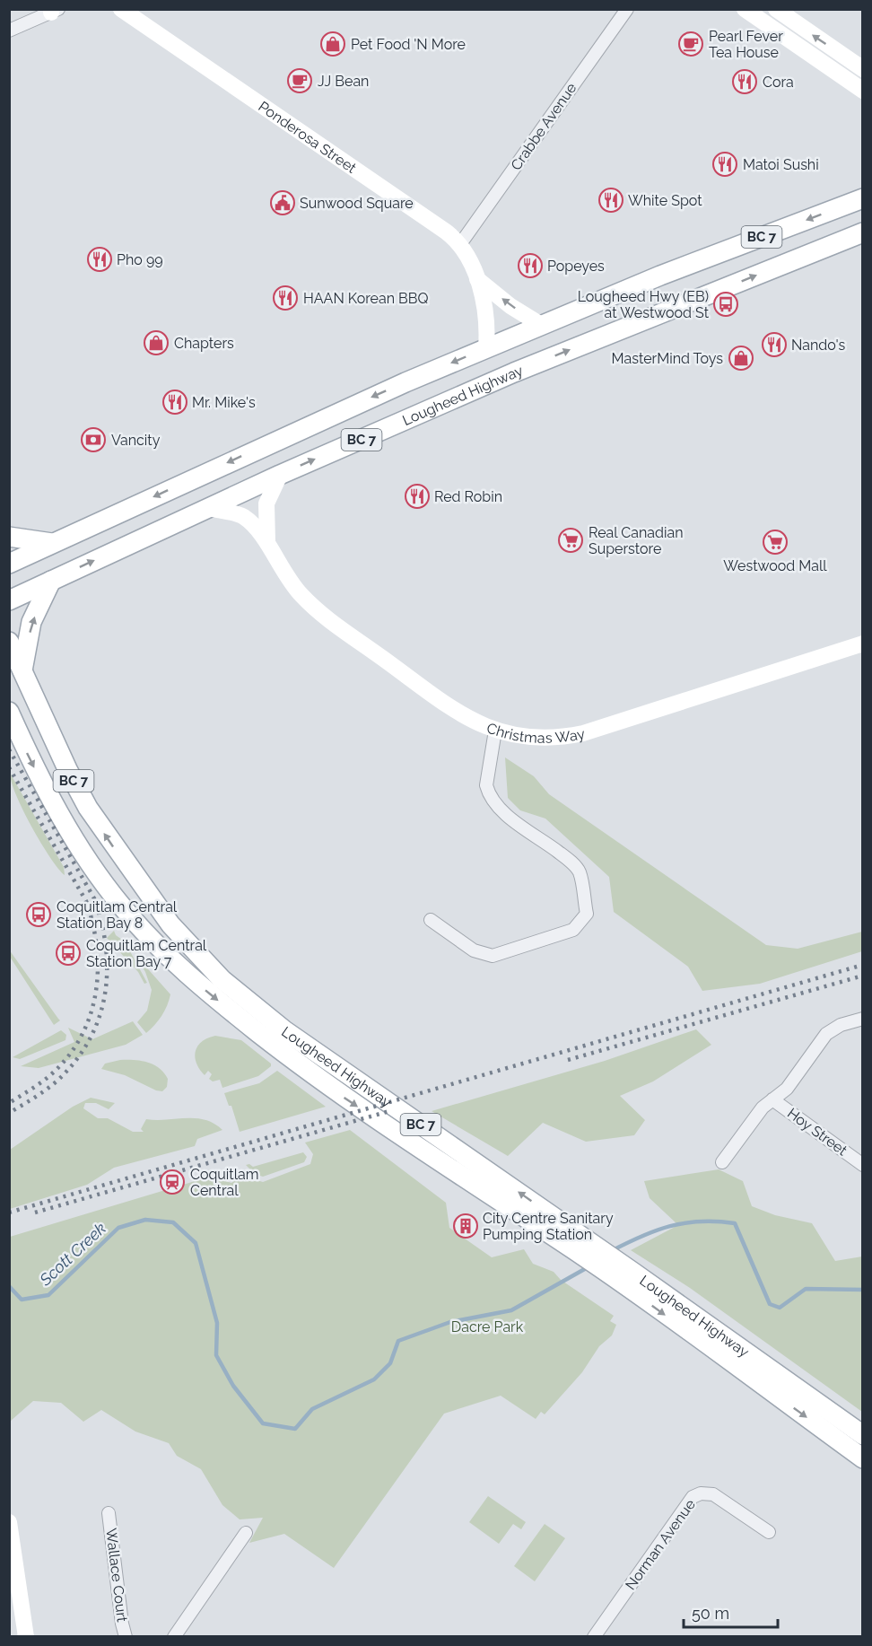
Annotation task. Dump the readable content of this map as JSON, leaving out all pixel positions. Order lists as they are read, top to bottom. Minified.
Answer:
{"streets":{"main road":["BC 7","Lougheed Highway"],"street":["Crabbe Avenue","Ponderosa Street","Christmas Way","Hoy Street","Norman Avenue","Wallace Court"]},"crossings":[["Crabbe Avenue","Ponderosa Street"],["Ponderosa Street","BC 7"],["Lougheed Highway","Christmas Way"]],"water":["Scott Creek"],"parks":["Dacre Park"],"places":{"shop":["Pet Food 'N More","Chapters","MasterMind Toys"],"cafe":["Pearl Fever Tea House","JJ Bean"],"restaurant":["Cora","Matoi Sushi","White Spot","Pho 99","Popeyes","HAAN Korean BBQ","Nando's","Mr. Mike's","Red Robin"],"public building":["Sunwood Square"],"bus stop":["Lougheed Hwy (EB) at Westwood St","Coquitlam Central Station Bay 8","Coquitlam Central Station Bay 7"],"bank":["Vancity"],"supermarket":["Real Canadian Superstore","Westwood Mall"],"station":["Coquitlam Central"],"building":["City Centre Sanitary Pumping Station"]},"scale_bar":"50 m"}
